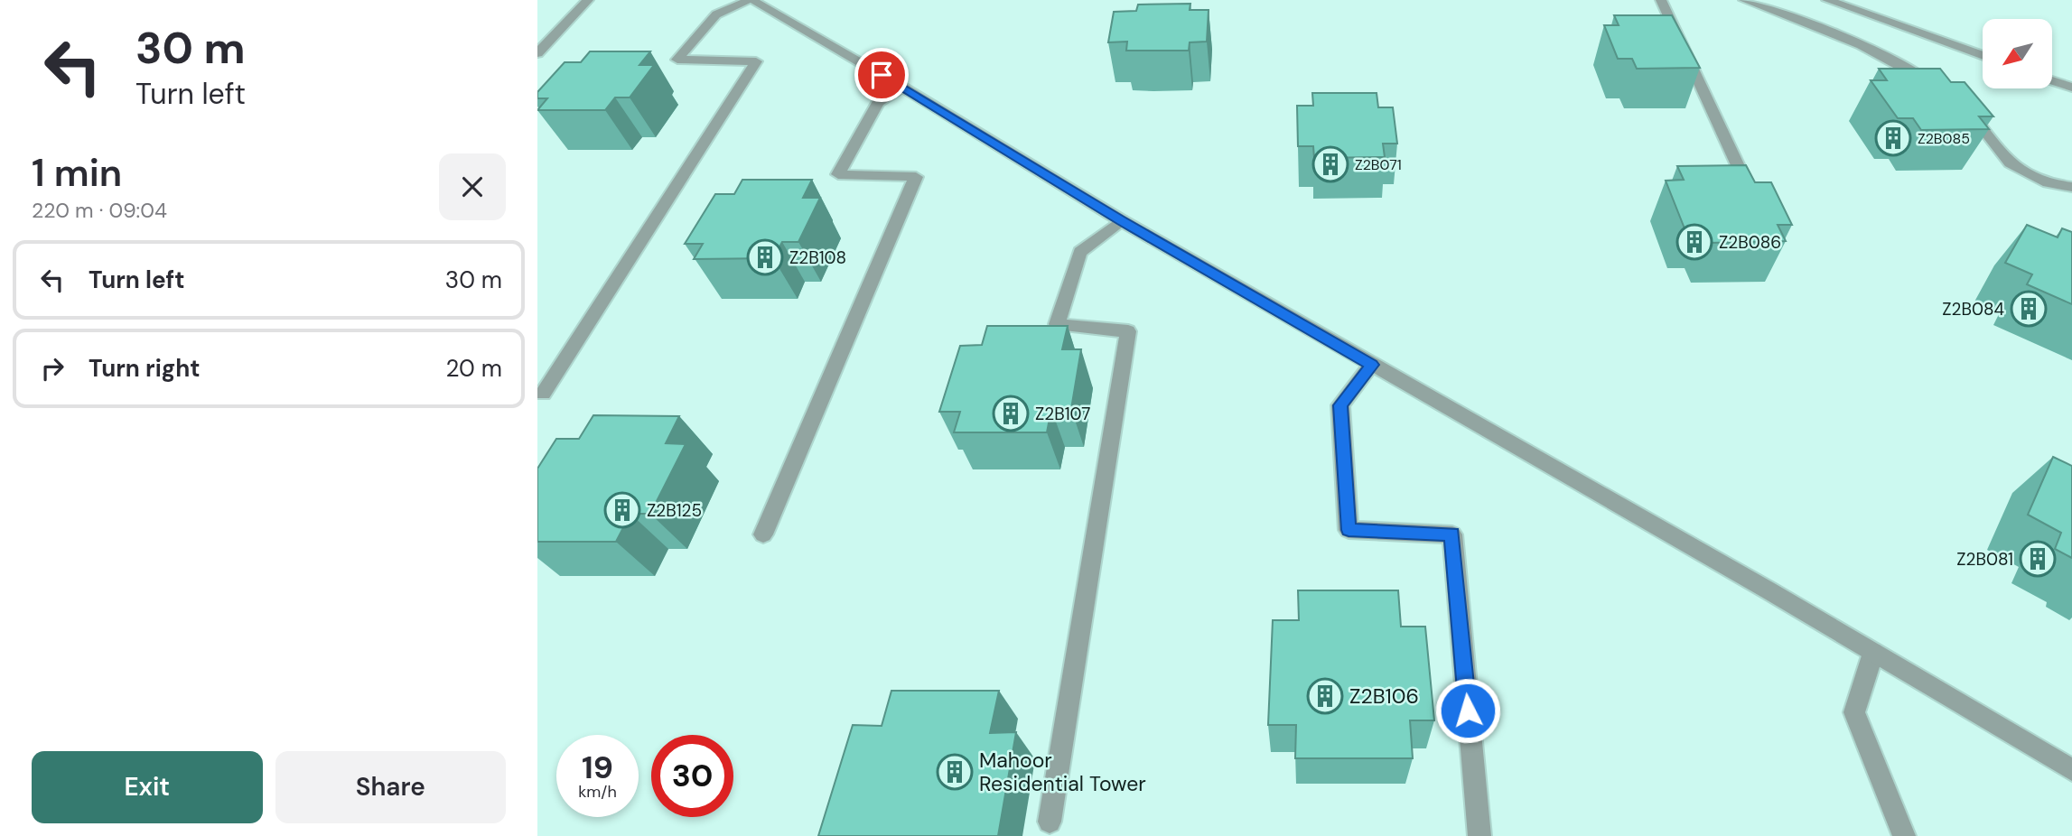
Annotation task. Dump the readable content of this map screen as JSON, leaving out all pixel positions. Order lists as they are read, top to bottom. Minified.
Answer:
{"places":{"building":["Z2B085","Z2B071","Z2B086","Z2B108","Z2B084","Z2B107","Z2B125","Z2B081","Z2B106","Mahoor Residential Tower"]},"north":"bottom left","page":{"turn":["30 m","Turn left"],"heading":["1 min","220 m · 09:04"],"list":[{"name":"Turn left","value":"30 m"},{"name":"Turn right","value":"20 m"}],"speed":"19 km/h","limit":"30","buttons":["Exit","Share"]}}
